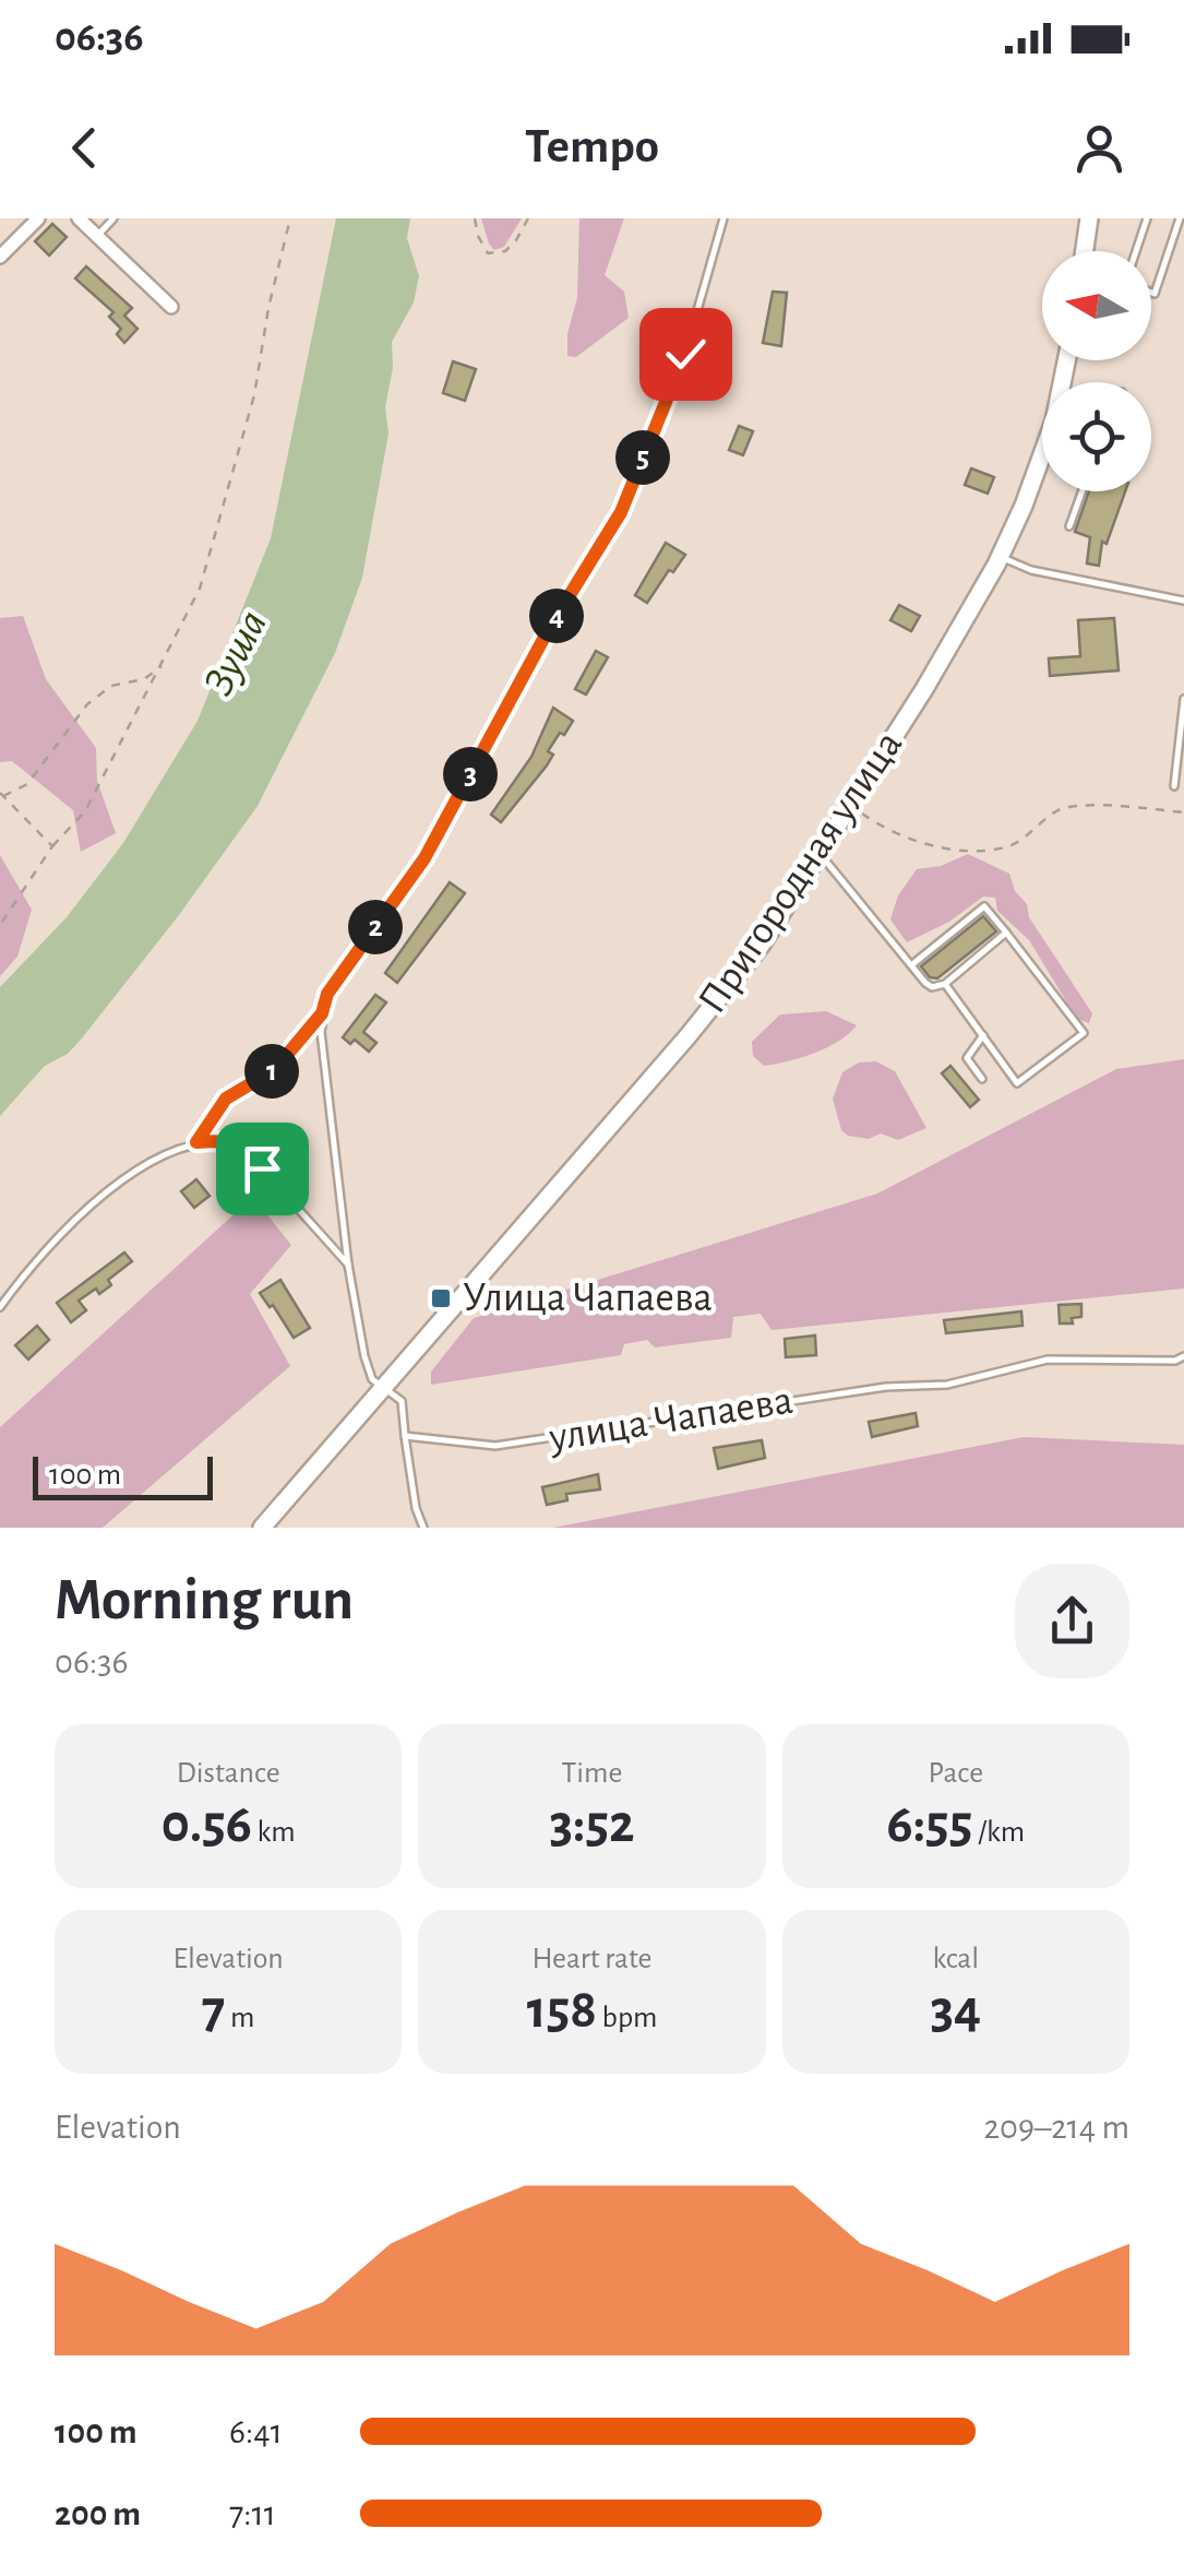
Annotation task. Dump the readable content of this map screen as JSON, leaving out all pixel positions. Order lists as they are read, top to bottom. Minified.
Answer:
{"streets":{"street":["Пригородная улица"],"lane":["улица Чапаева"]},"water":["Зуша"],"places":{"transit":["Улица Чапаева"]},"scale_bar":"100 m","north":"left","page":{"status":"06:36","header":"Tempo","pins":["5","4","3","2","1"],"scale":"100 m","heading":["Morning run","06:36"],"stats":[["Distance","0.56 km"],["Time","3:52"],["Pace","6:55 /km"],["Elevation","7 m"],["Heart rate","158 bpm"],["kcal","34"]],"chart":["Elevation","209–214 m"],"list":[{"name":"100 m","note":"6:41"},{"name":"200 m","note":"7:11"}]}}
